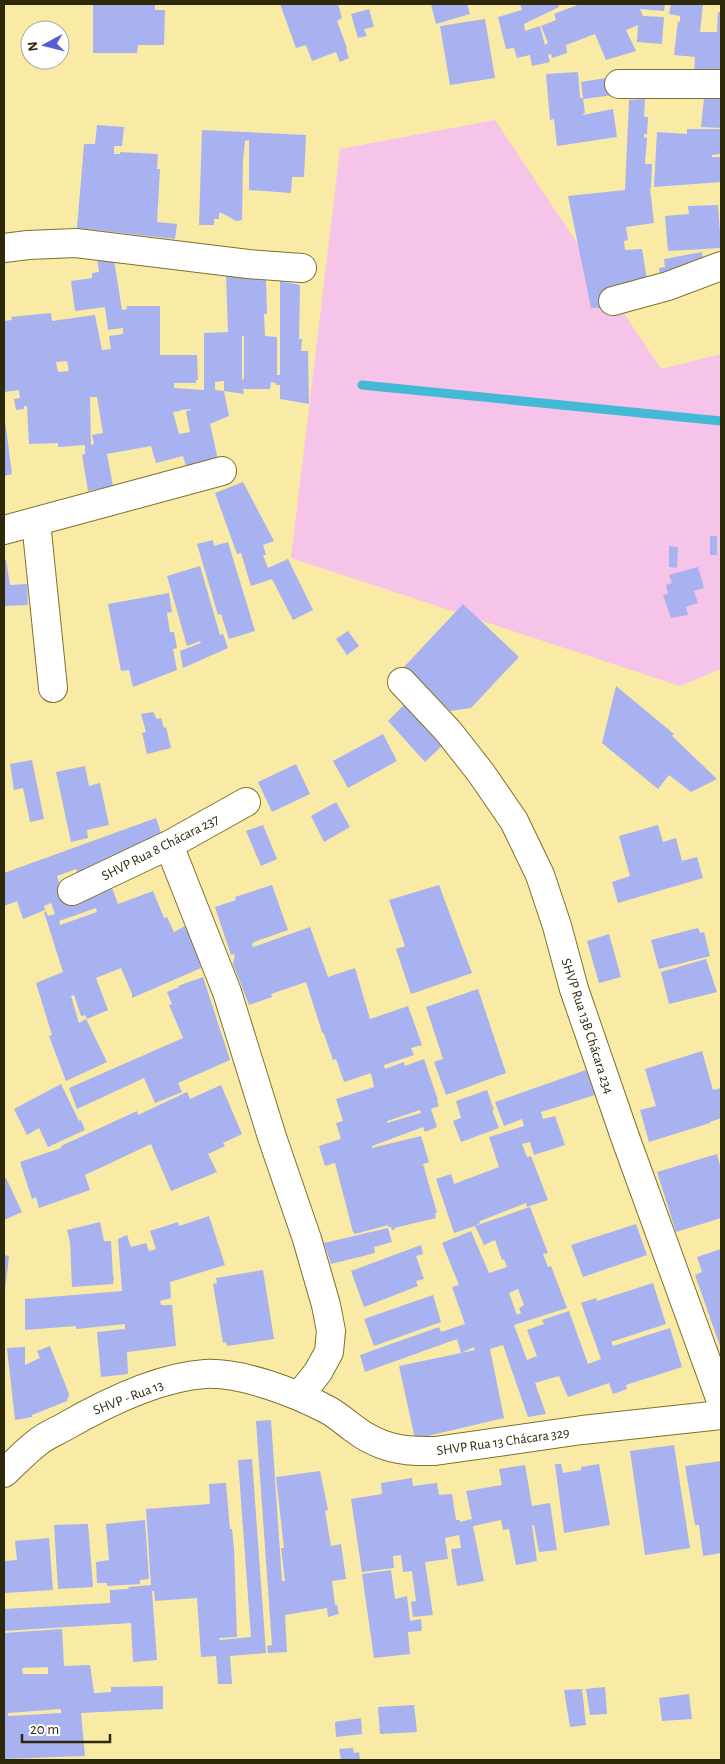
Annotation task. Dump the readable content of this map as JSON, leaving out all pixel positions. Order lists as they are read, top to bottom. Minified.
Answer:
{"streets":{"street":["SHVP Rua 8 Chácara 237","SHVP Rua 13B Chácara 234","SHVP - Rua 13","SHVP Rua 13 Chácara 329"]},"crossings":[["SHVP - Rua 13","SHVP Rua 13 Chácara 329"]],"scale_bar":"20 m","north":"left"}
